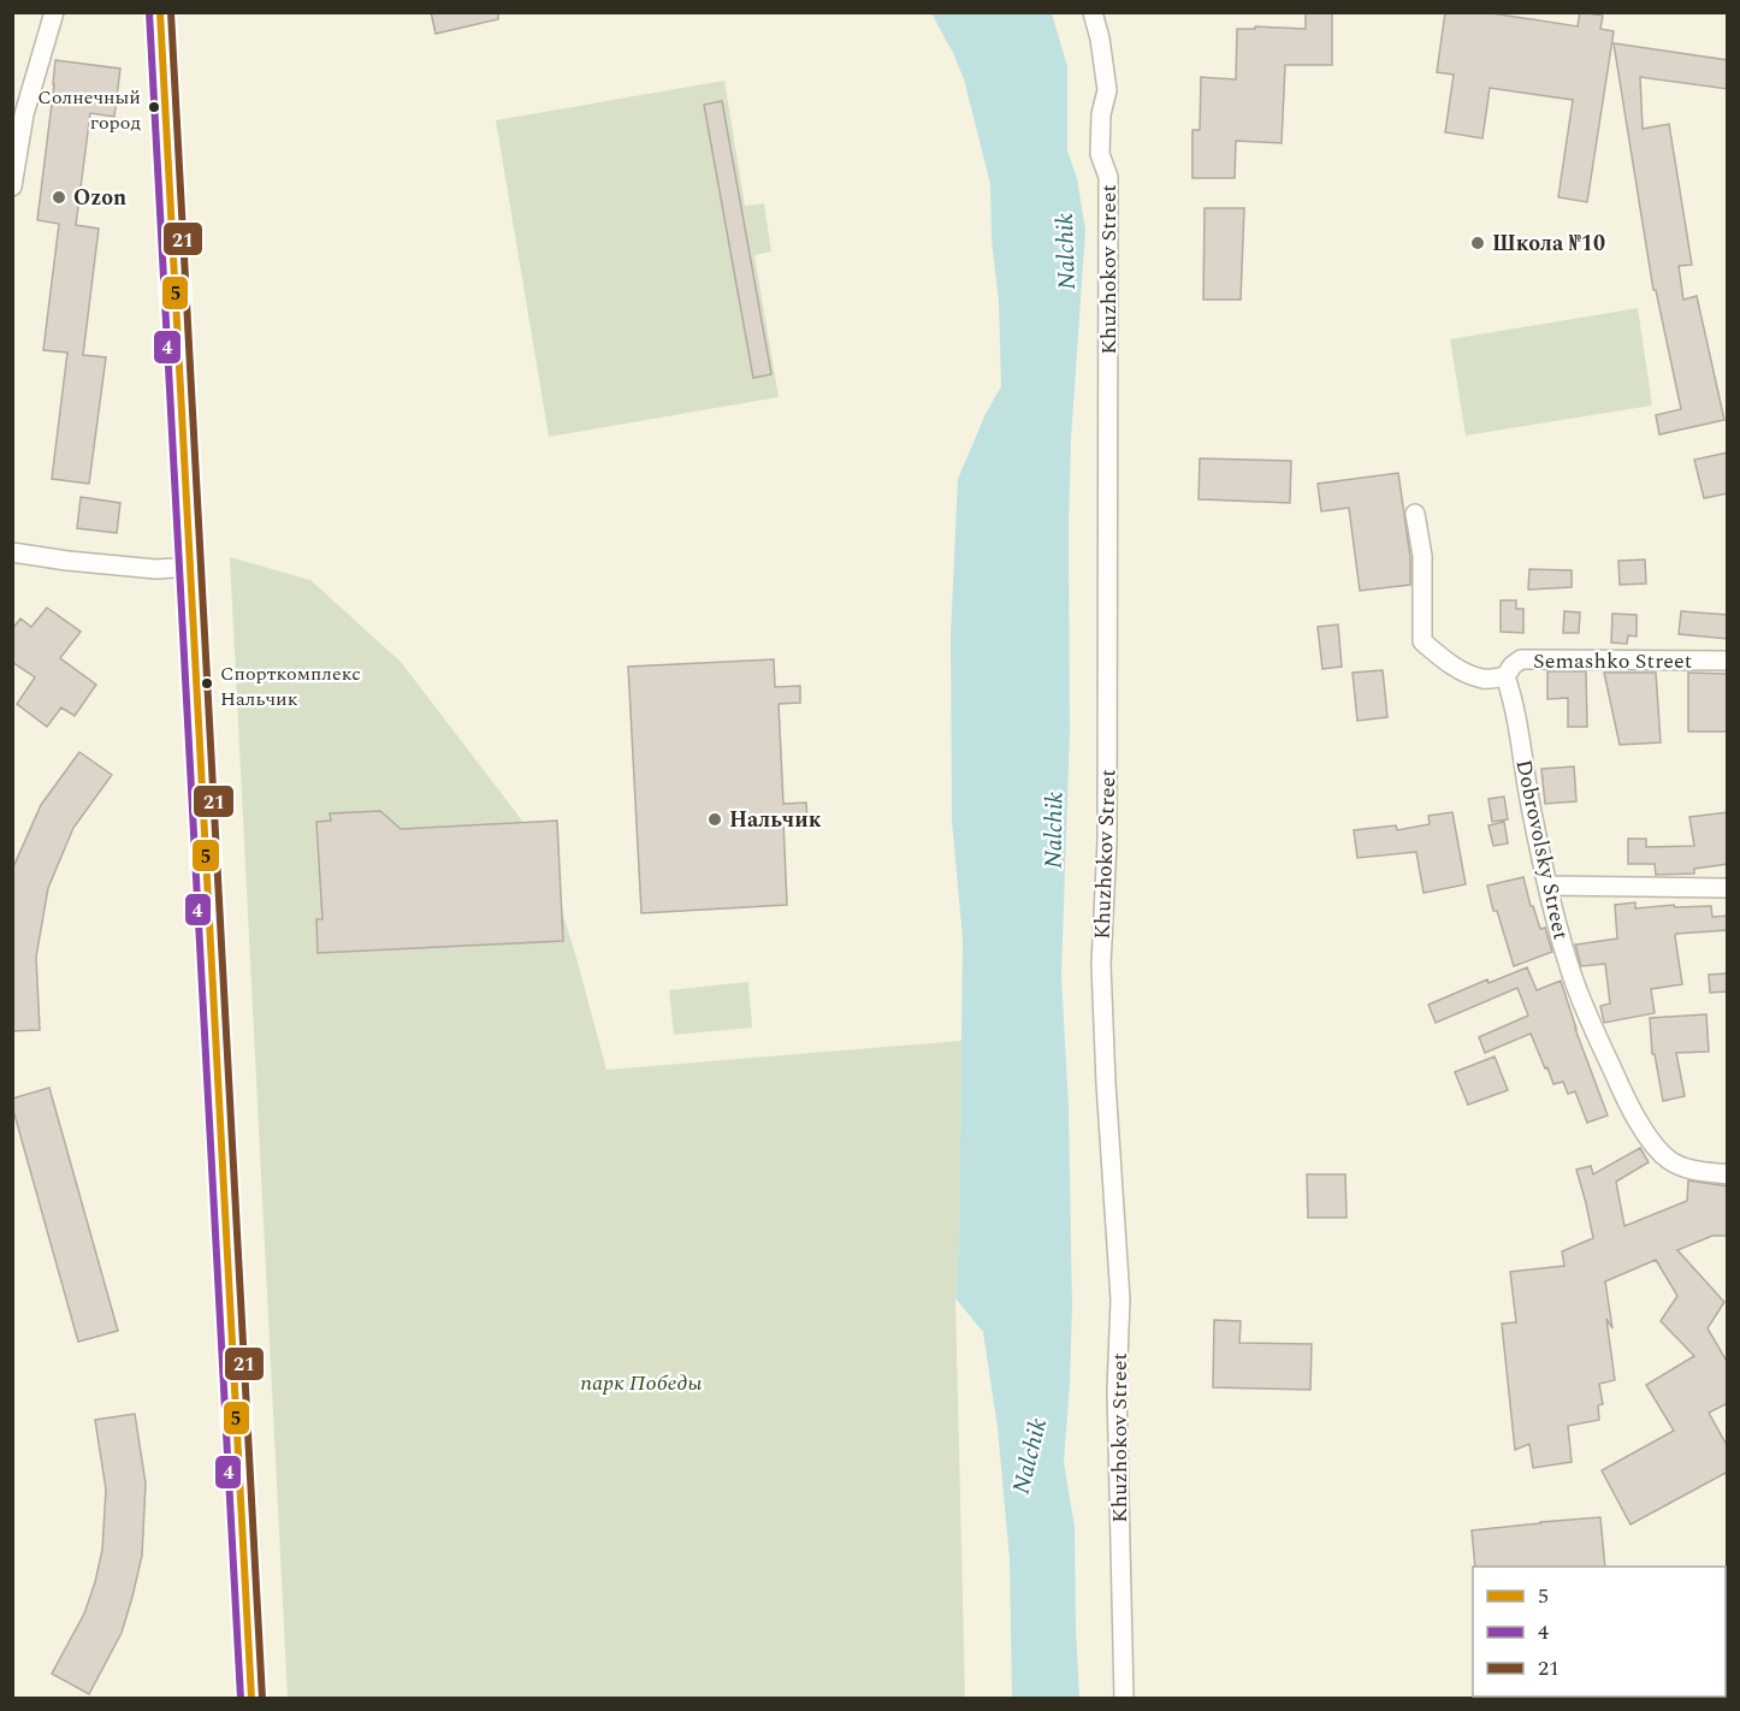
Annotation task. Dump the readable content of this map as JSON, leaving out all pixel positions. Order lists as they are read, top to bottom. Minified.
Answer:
{"streets":{"street":["Khuzhokov Street","Semashko Street","Dobrovolsky Street"]},"crossings":[["Semashko Street","Dobrovolsky Street"]],"water":["Nalchik"],"parks":["парк Победы"],"places":["Солнечный город","Ozon","Школа №10","Спорткомплекс Нальчик","Нальчик"],"lines":["transit line 5","transit line 4","transit line 21"],"legend":["5","4","21"]}
